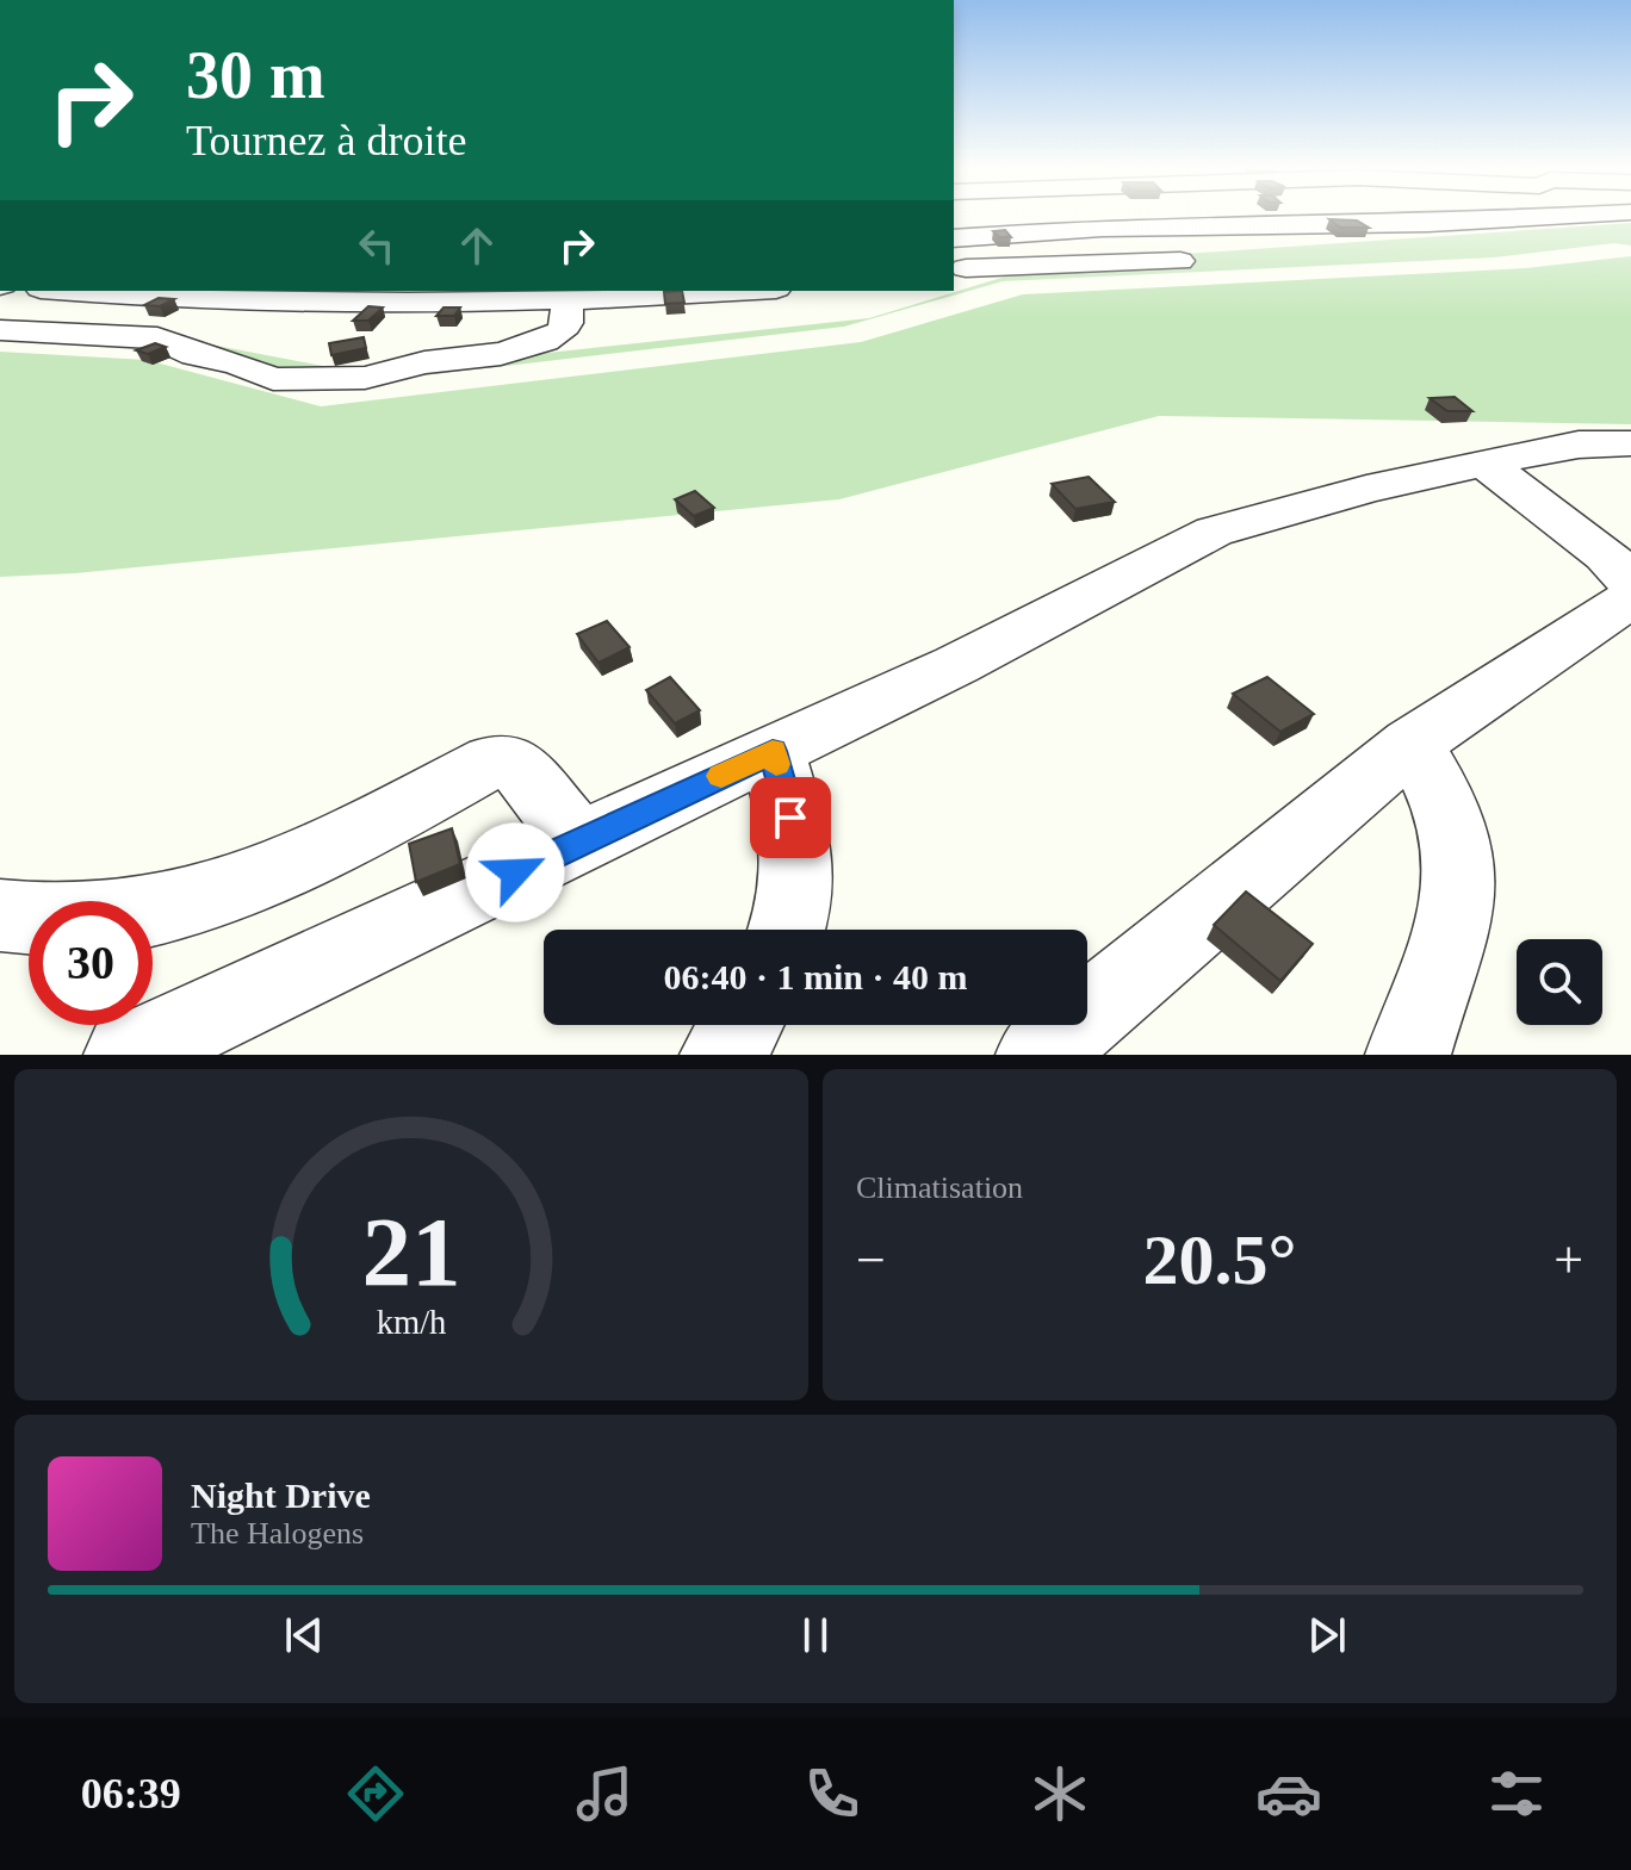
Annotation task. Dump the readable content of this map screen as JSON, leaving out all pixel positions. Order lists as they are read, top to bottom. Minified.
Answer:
{"page":{"turn":["30 m","Tournez à droite"],"limit":"30","trip":"06:40 · 1 min · 40 m","tile":"Climatisation","heat":["−","20.5°","+"],"song":["Night Drive","The Halogens"],"tabs":"06:39","gauge":["21","km/h"]}}
